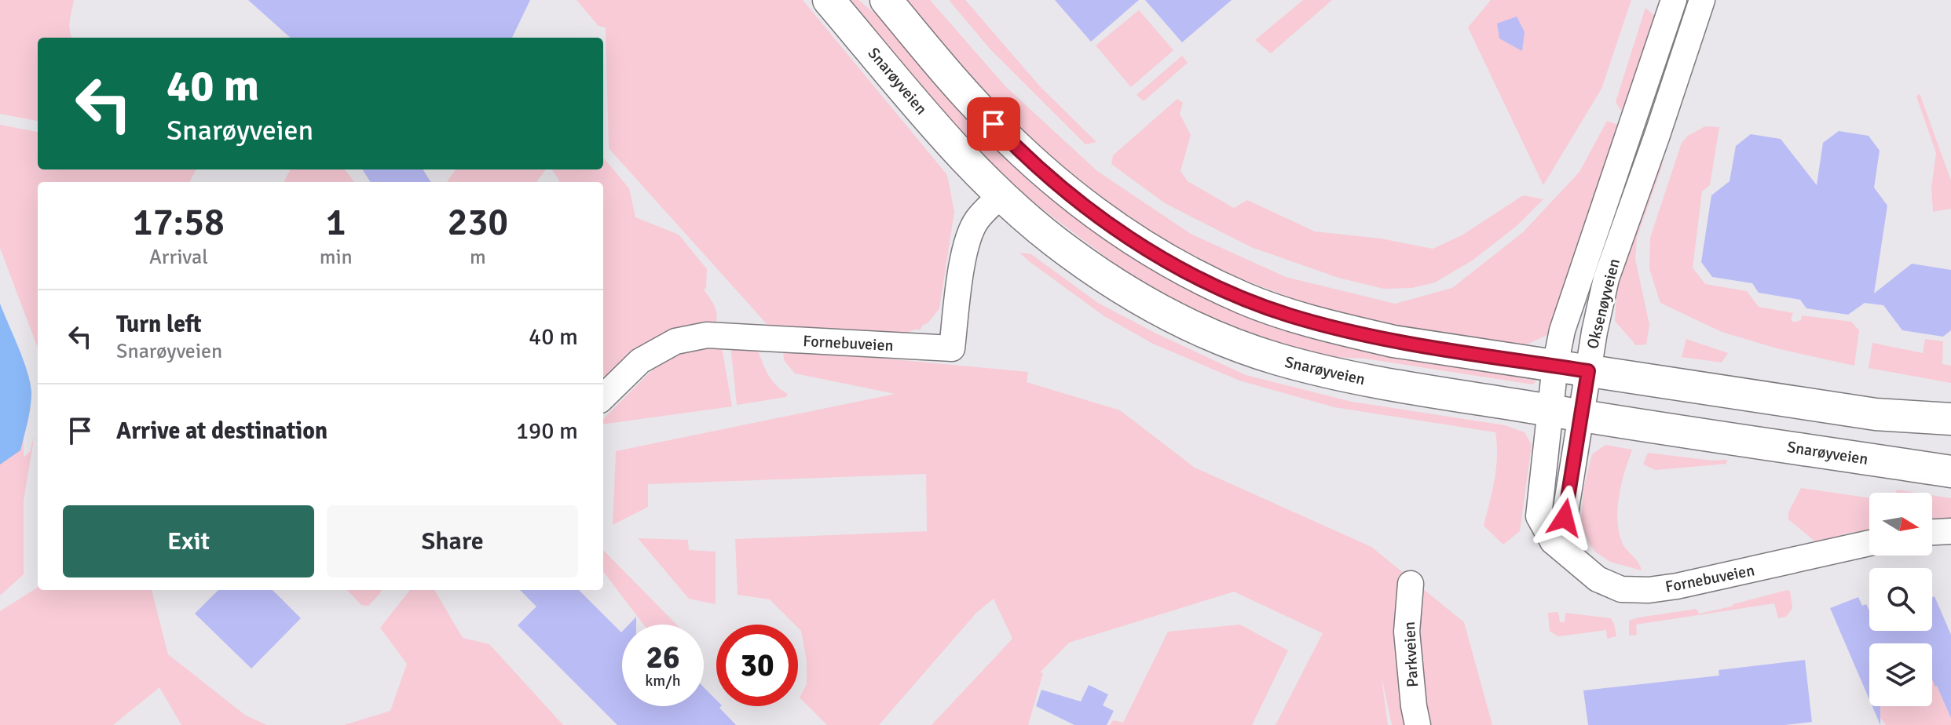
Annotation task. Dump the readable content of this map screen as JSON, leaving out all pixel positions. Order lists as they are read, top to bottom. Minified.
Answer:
{"streets":{"main road":["Snarøyveien"],"street":["Oksenøyveien","Fornebuveien","Parkveien"]},"crossings":[["Snarøyveien","Oksenøyveien"],["Snarøyveien","Fornebuveien"],["Oksenøyveien","Fornebuveien"]],"north":"right","page":{"turn":["40 m","Snarøyveien"],"eta":["17:58","Arrival","1","min","230","m"],"list":[{"name":"Turn left","note":"Snarøyveien","value":"40 m"},{"name":"Arrive at destination","value":"190 m"}],"buttons":["Exit","Share"],"speed":"26 km/h","limit":"30"}}
